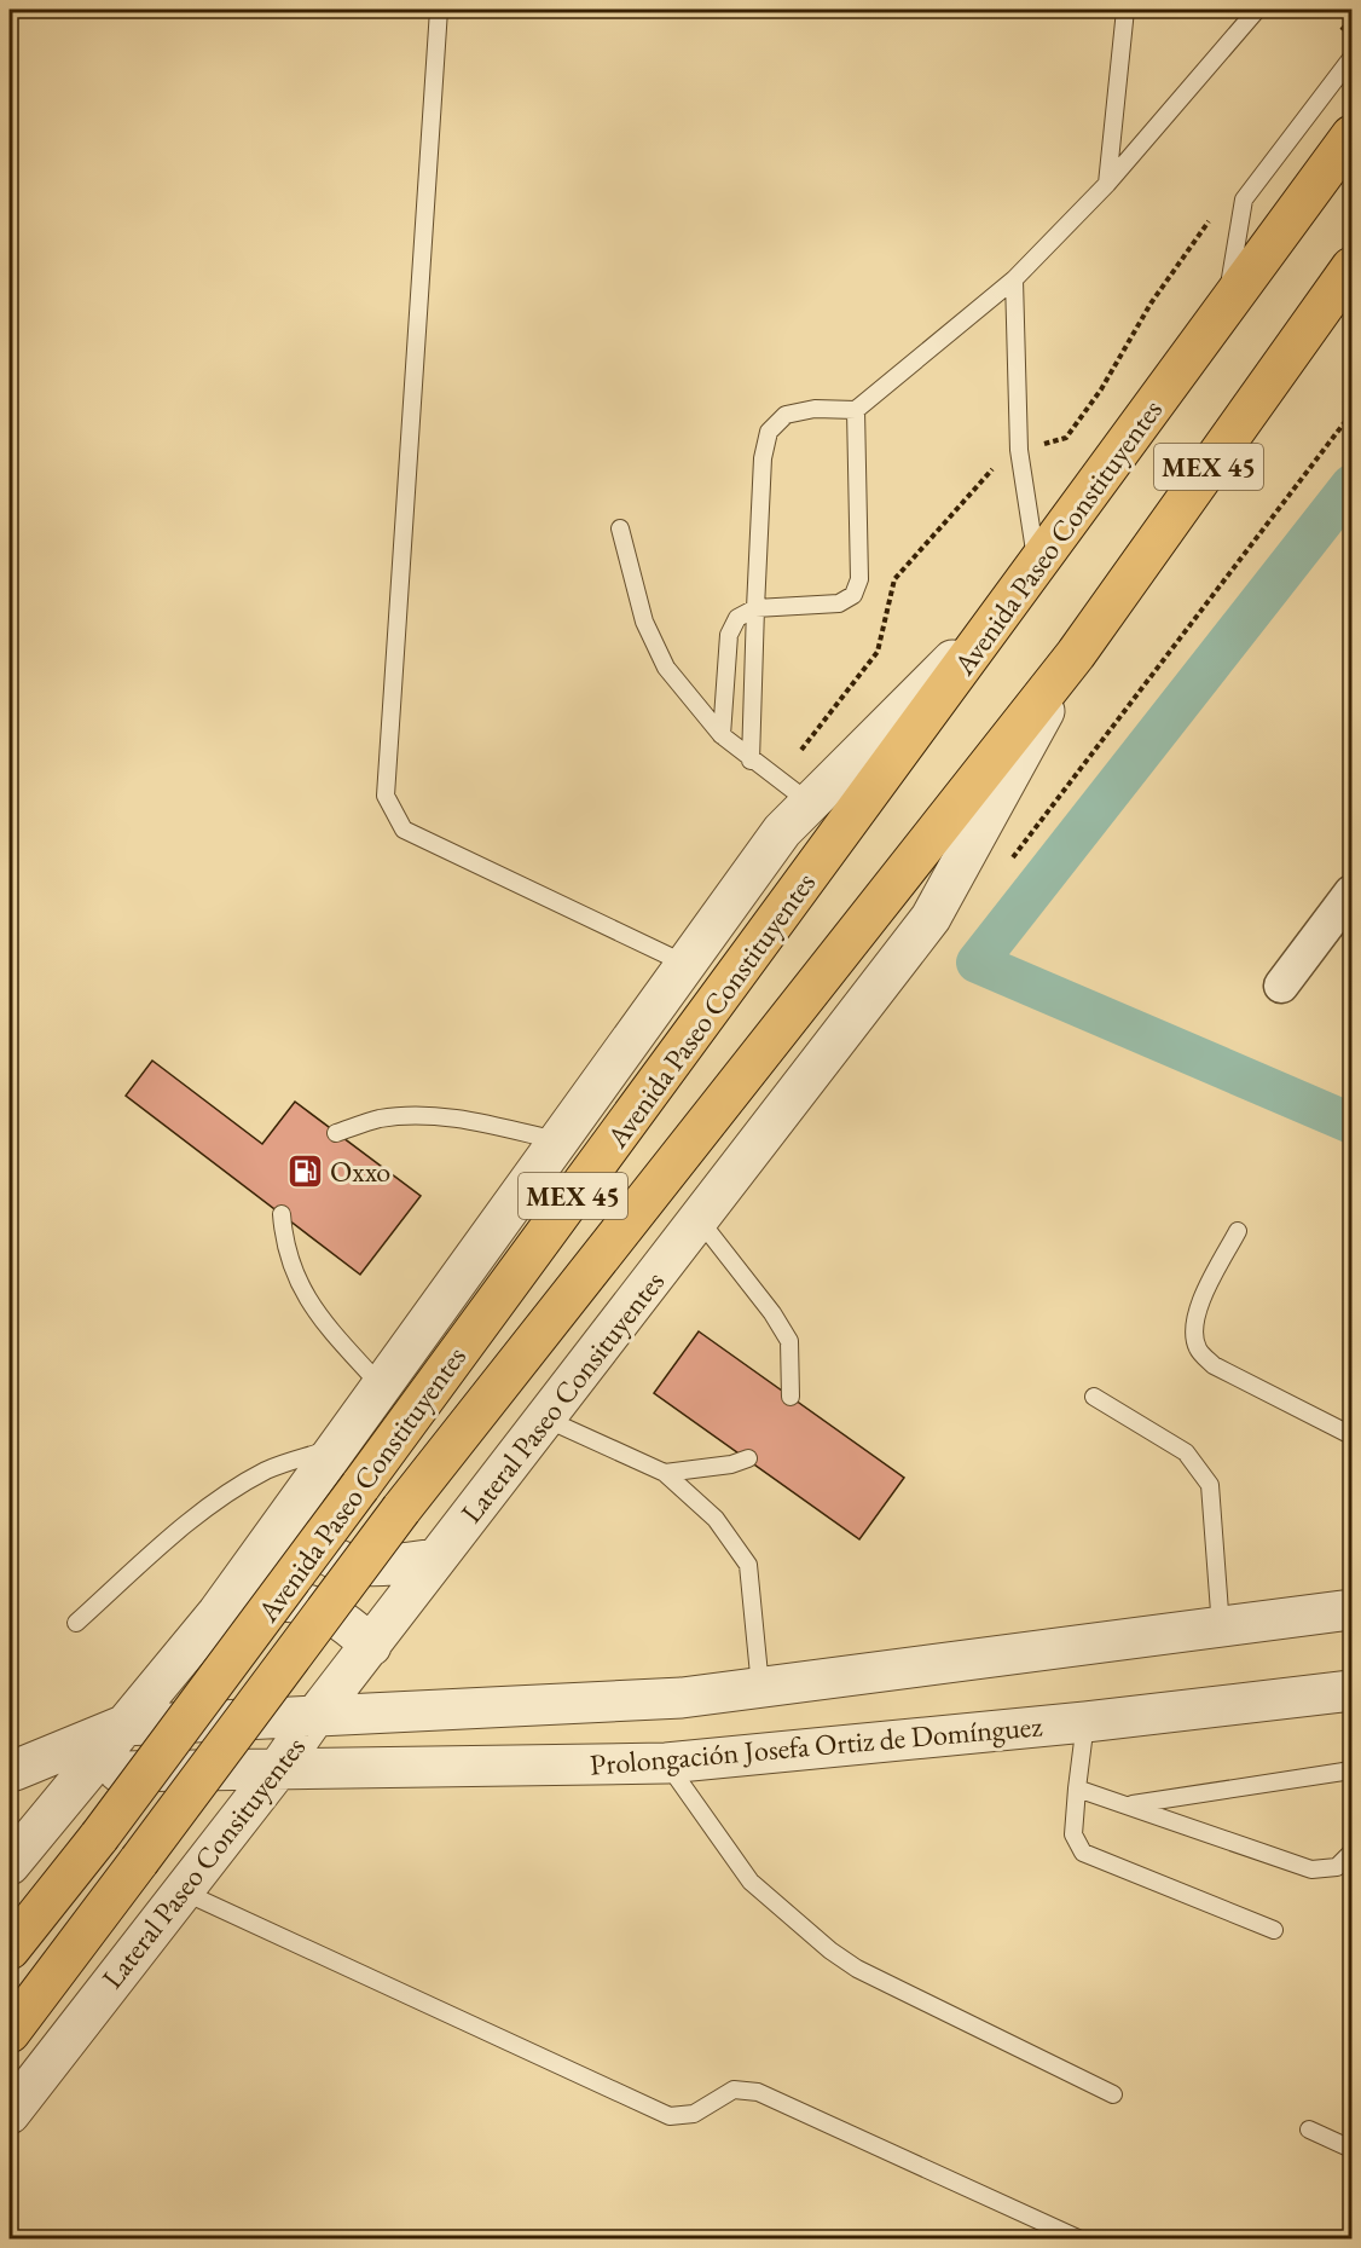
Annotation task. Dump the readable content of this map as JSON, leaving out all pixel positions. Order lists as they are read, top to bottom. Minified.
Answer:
{"streets":{"highway":["MEX 45","Avenida Paseo Constituyentes"],"street":["Lateral Paseo Consituyentes","Prolongación Josefa Ortiz de Domínguez"]},"crossings":[["Avenida Paseo Constituyentes","Lateral Paseo Consituyentes"],["Lateral Paseo Consituyentes","Prolongación Josefa Ortiz de Domínguez"]],"places":{"fuel station":["Oxxo"]}}
